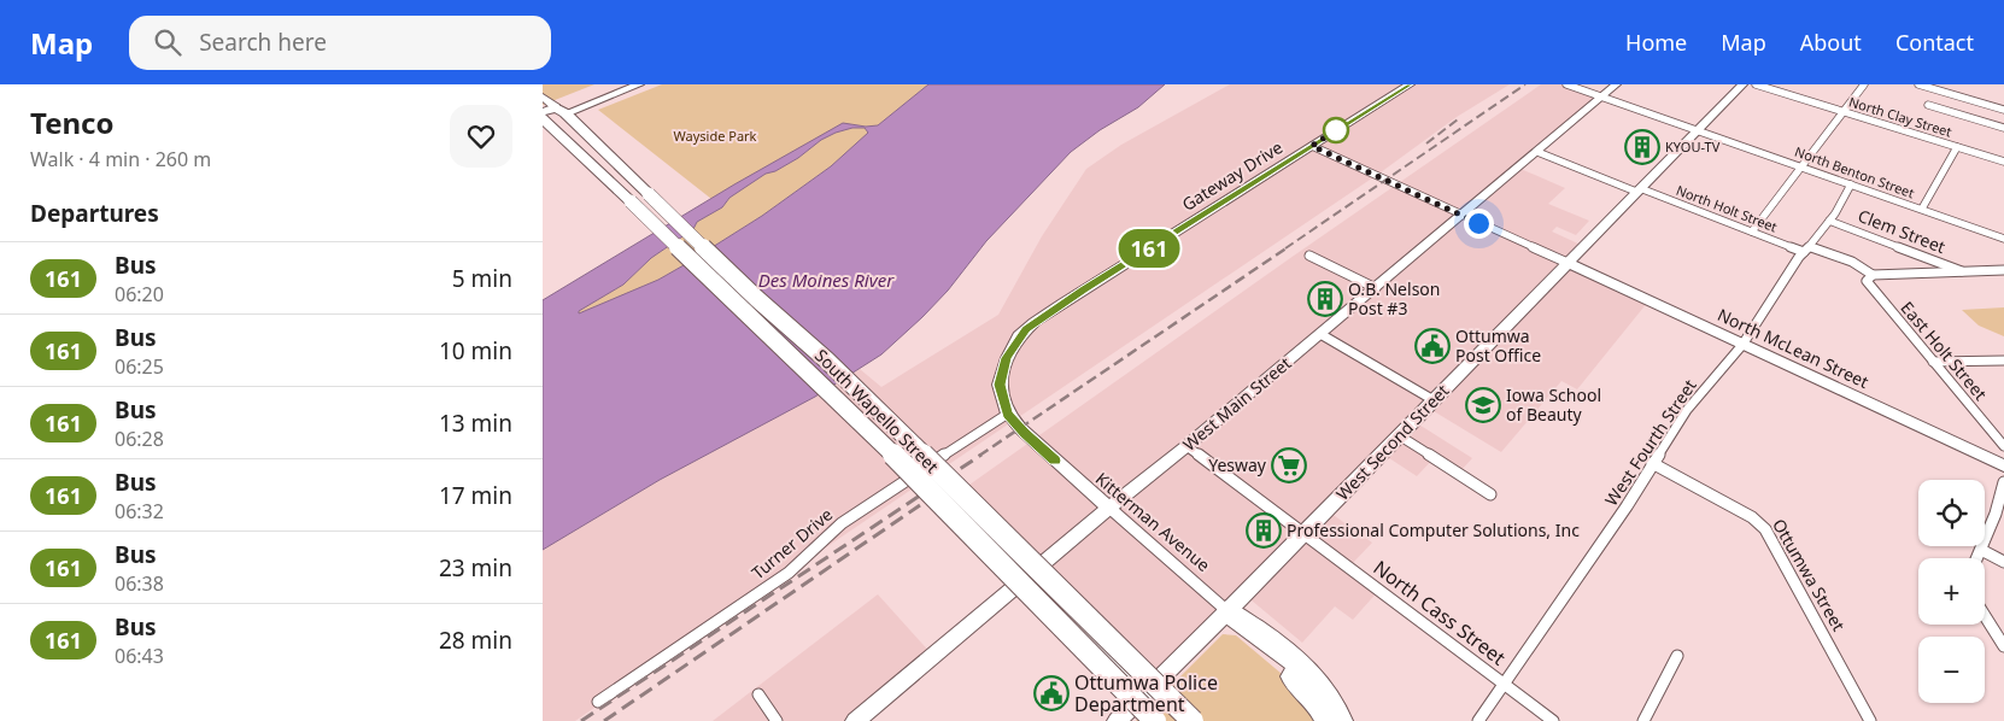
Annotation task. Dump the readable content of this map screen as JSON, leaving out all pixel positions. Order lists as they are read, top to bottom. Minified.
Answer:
{"streets":{"highway":["South Wapello Street"],"main road":["Gateway Drive","North McLean Street","West Main Street","West Second Street","Kitterman Avenue"],"street":["North Clay Street","North Benton Street","North Holt Street","Clem Street","East Holt Street","West Fourth Street","Turner Drive","Ottumwa Street","North Cass Street"]},"crossings":[["North Benton Street","West Main Street"],["North Benton Street","West Second Street"],["North Benton Street","West Fourth Street"],["Gateway Drive","Kitterman Avenue"],["Gateway Drive","Turner Drive"],["North Holt Street","East Holt Street"],["North Holt Street","West Main Street"],["North Holt Street","West Second Street"],["North Holt Street","West Fourth Street"],["Clem Street","West Fourth Street"],["North McLean Street","West Second Street"],["North McLean Street","West Fourth Street"],["West Main Street","Kitterman Avenue"],["West Main Street","North Cass Street"],["West Second Street","Kitterman Avenue"],["West Second Street","North Cass Street"],["West Fourth Street","Ottumwa Street"],["West Fourth Street","North Cass Street"]],"water":["Des Moines River"],"parks":["Wayside Park"],"places":{"building":["KYOU-TV","O.B. Nelson Post #3","Professional Computer Solutions, Inc"],"public building":["Ottumwa Post Office","Ottumwa Police Department"],"school or university":["Iowa School of Beauty"],"supermarket":["Yesway"]},"lines":["bus line 161"],"page":{"header":"Map","search":"Search here","nav":["Home","Map","About","Contact"],"heading":[["Tenco","Walk · 4 min · 260 m"],"Departures"],"on_map":"161","list":[{"mark":"161","name":"Bus","note":"06:20","value":"5 min"},{"mark":"161","name":"Bus","note":"06:25","value":"10 min"},{"mark":"161","name":"Bus","note":"06:28","value":"13 min"},{"mark":"161","name":"Bus","note":"06:32","value":"17 min"},{"mark":"161","name":"Bus","note":"06:38","value":"23 min"},{"mark":"161","name":"Bus","note":"06:43","value":"28 min"}],"map_buttons":["+","−"]}}
